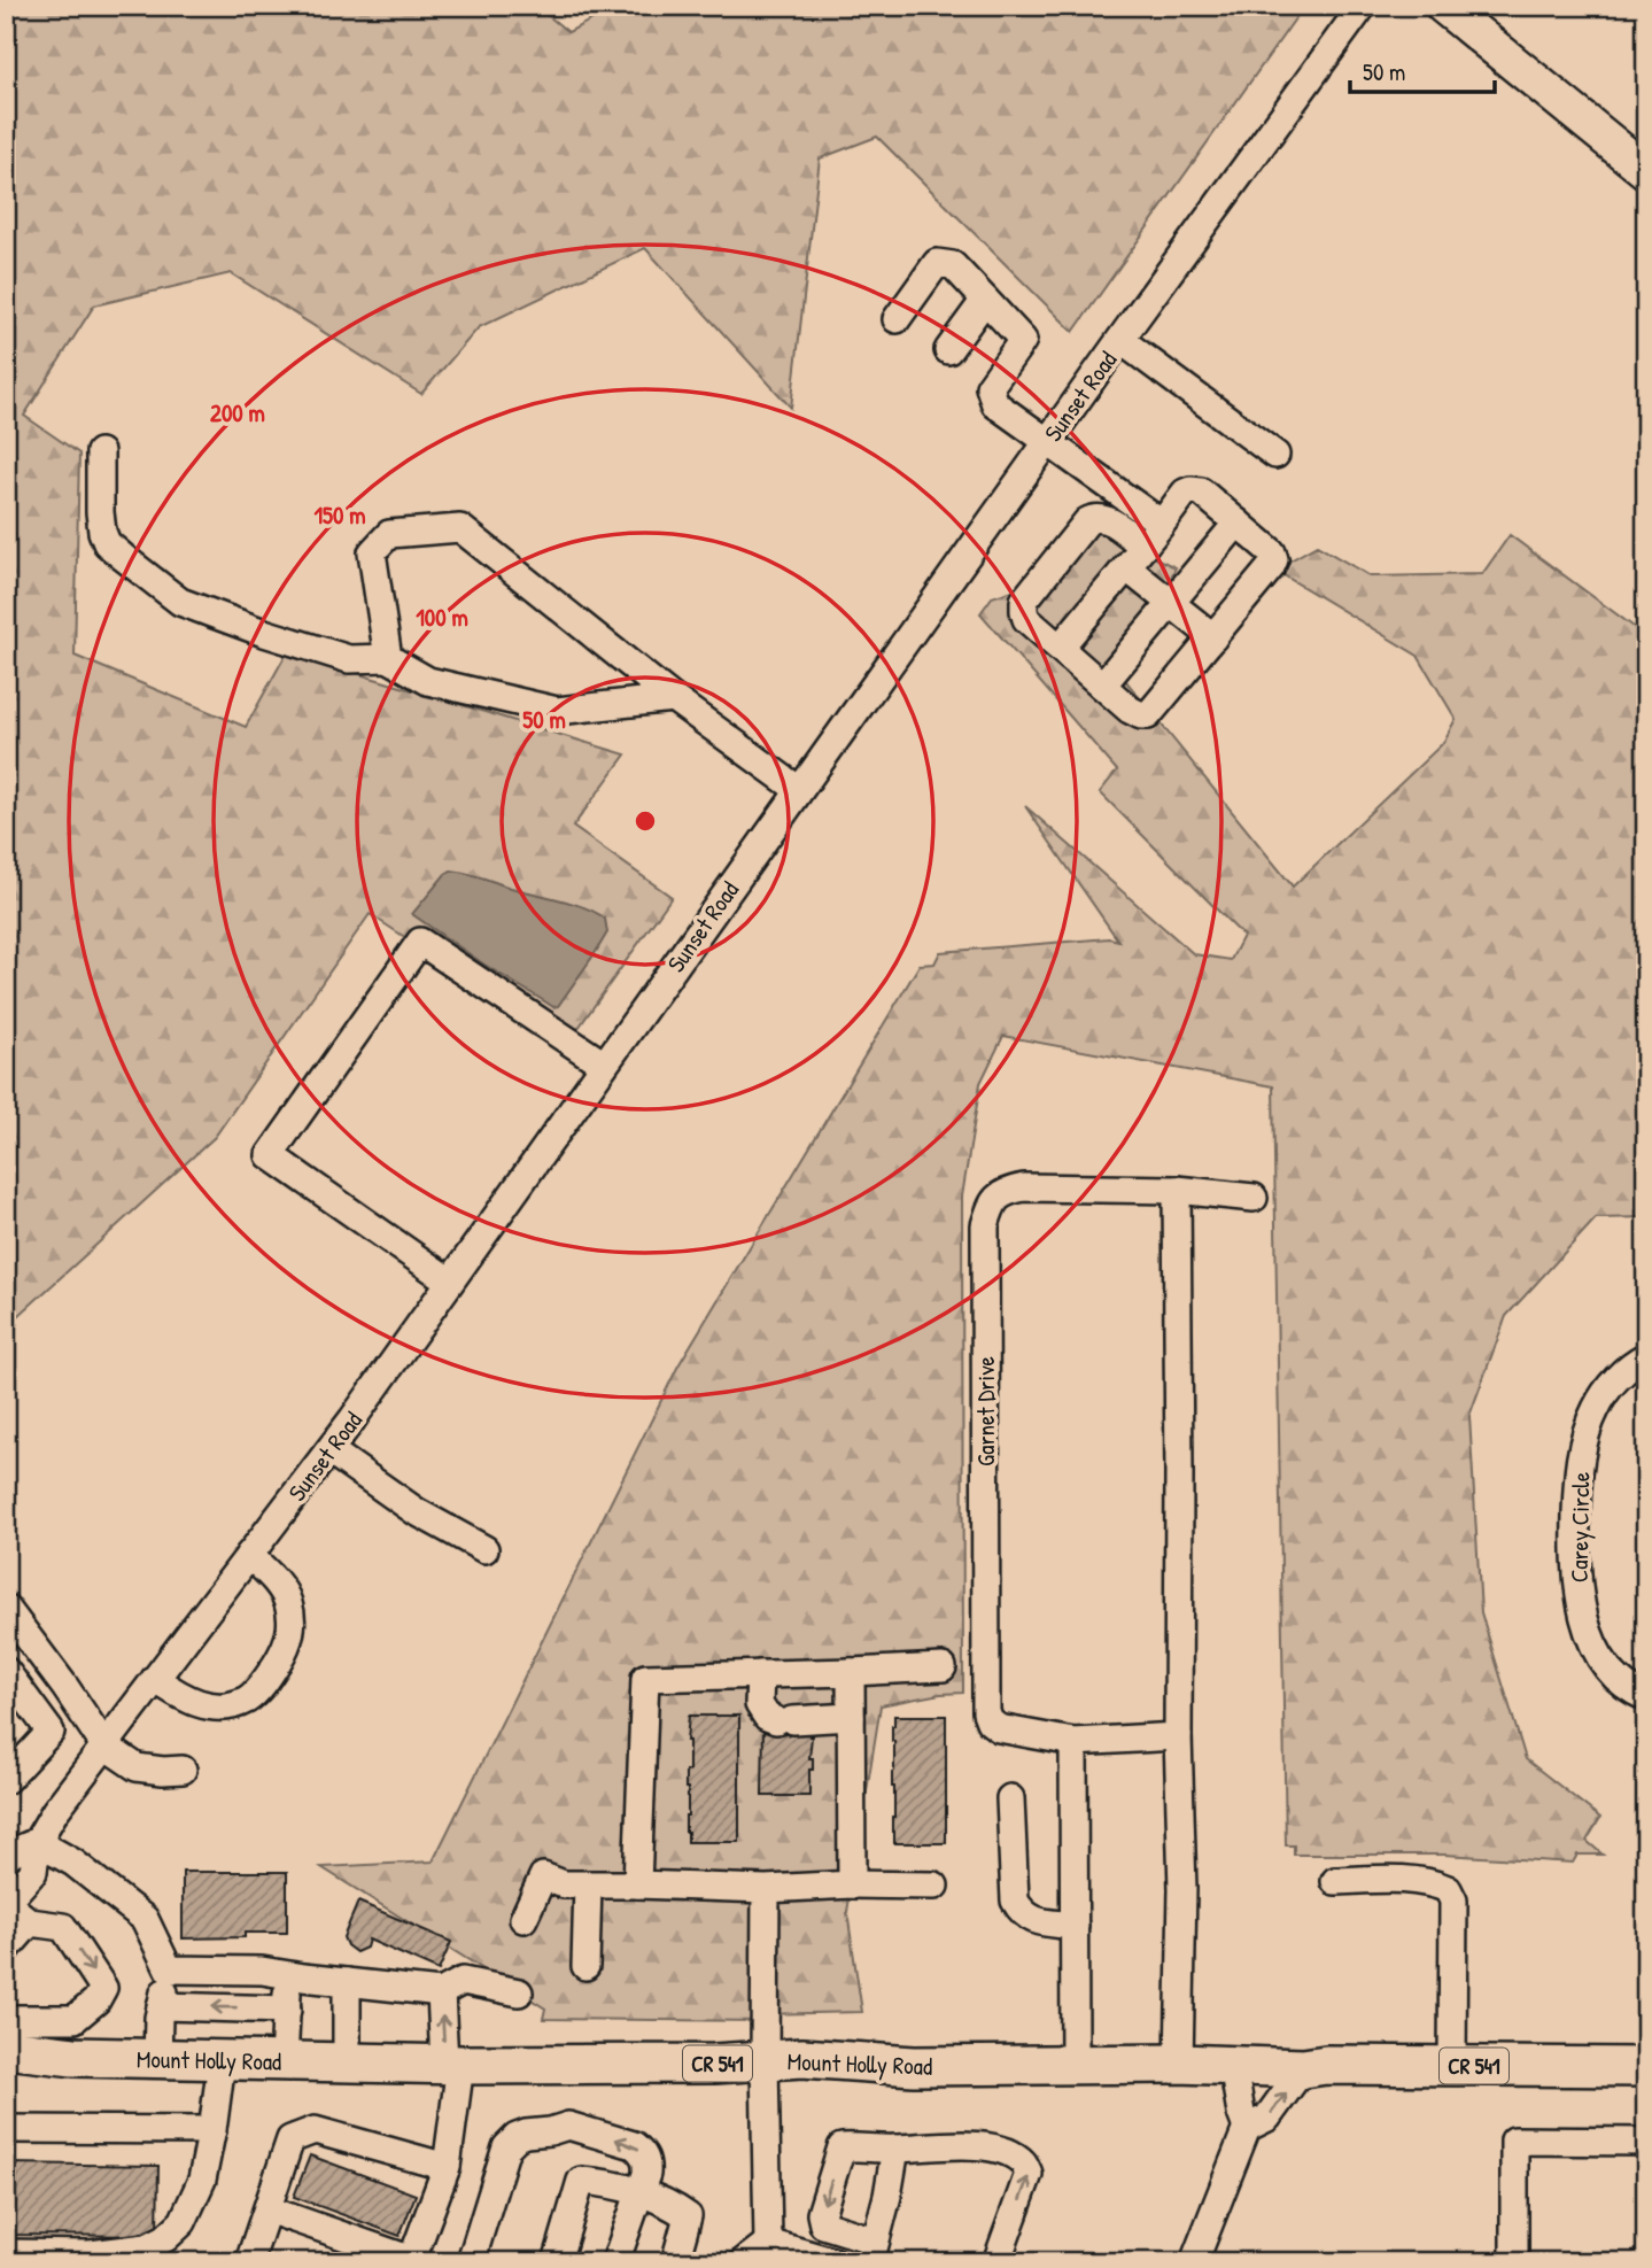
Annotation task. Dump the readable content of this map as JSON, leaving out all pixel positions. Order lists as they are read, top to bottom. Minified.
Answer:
{"streets":{"highway":["Mount Holly Road","CR 541"],"street":["Sunset Road","Garnet Drive","Carey Circle"]},"scale_bar":"50 m","rings":["200 m","150 m","100 m","50 m"]}
